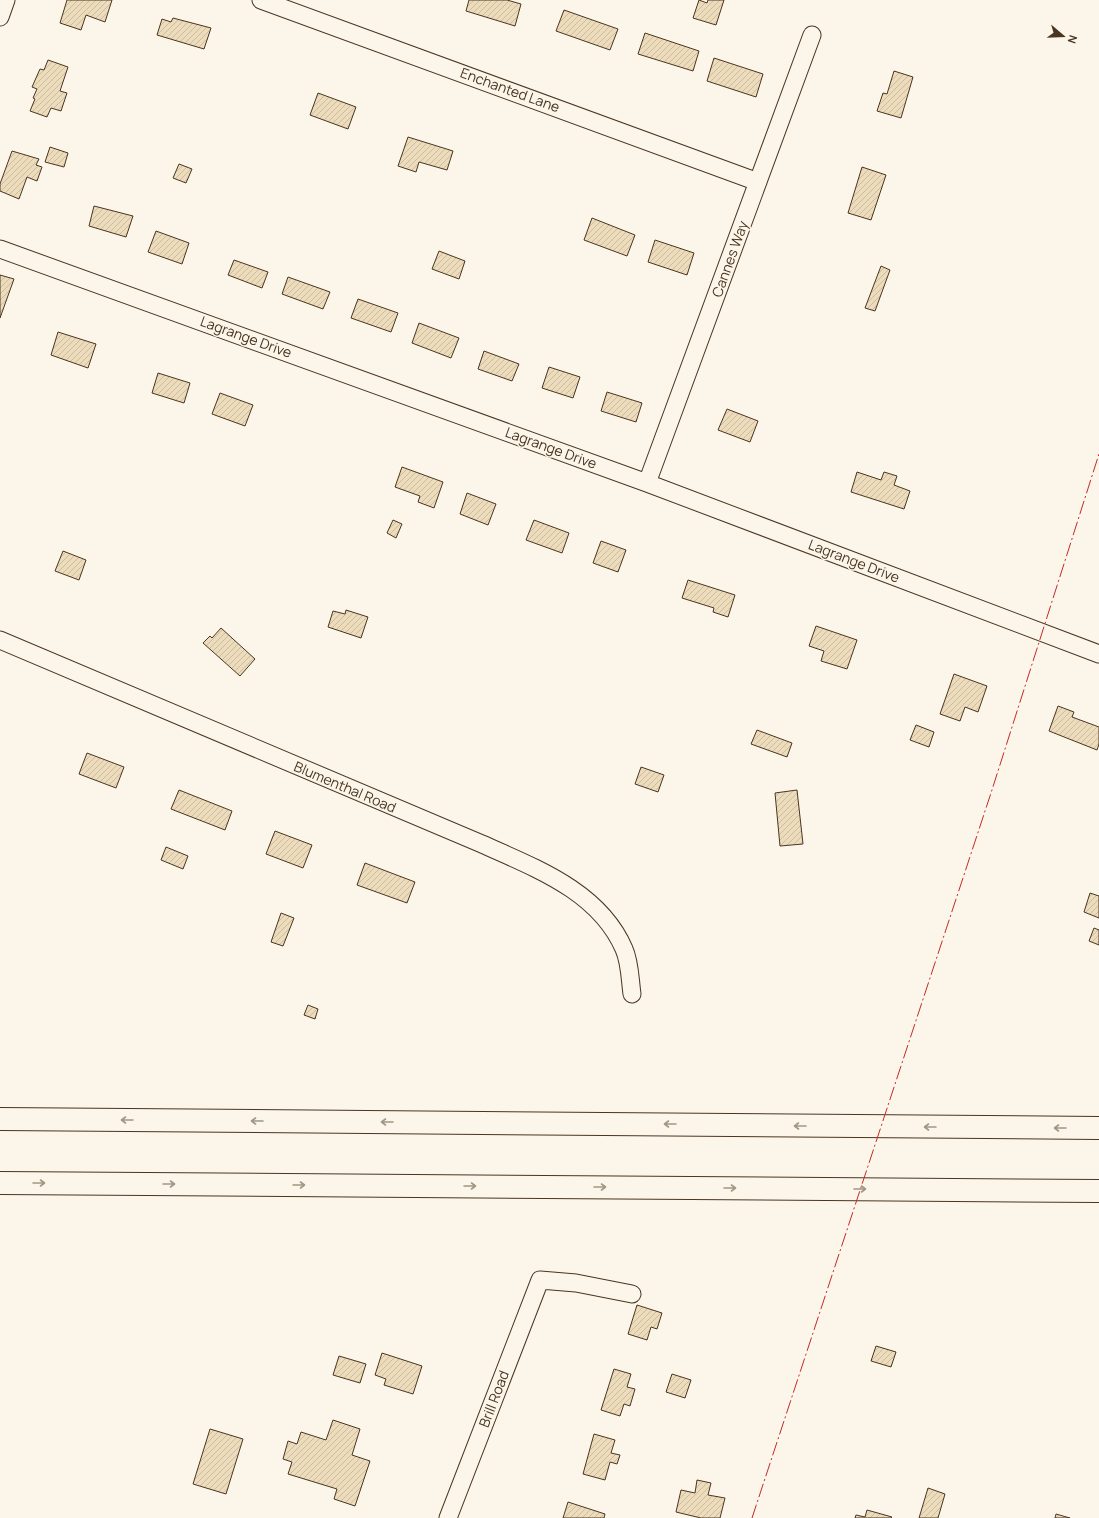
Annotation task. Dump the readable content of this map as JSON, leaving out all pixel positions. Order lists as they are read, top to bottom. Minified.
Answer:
{"streets":{"street":["Enchanted Lane","Cannes Way","Lagrange Drive","Blumenthal Road","Brill Road"]},"crossings":[["Enchanted Lane","Cannes Way"],["Cannes Way","Lagrange Drive"]],"north":"right"}
